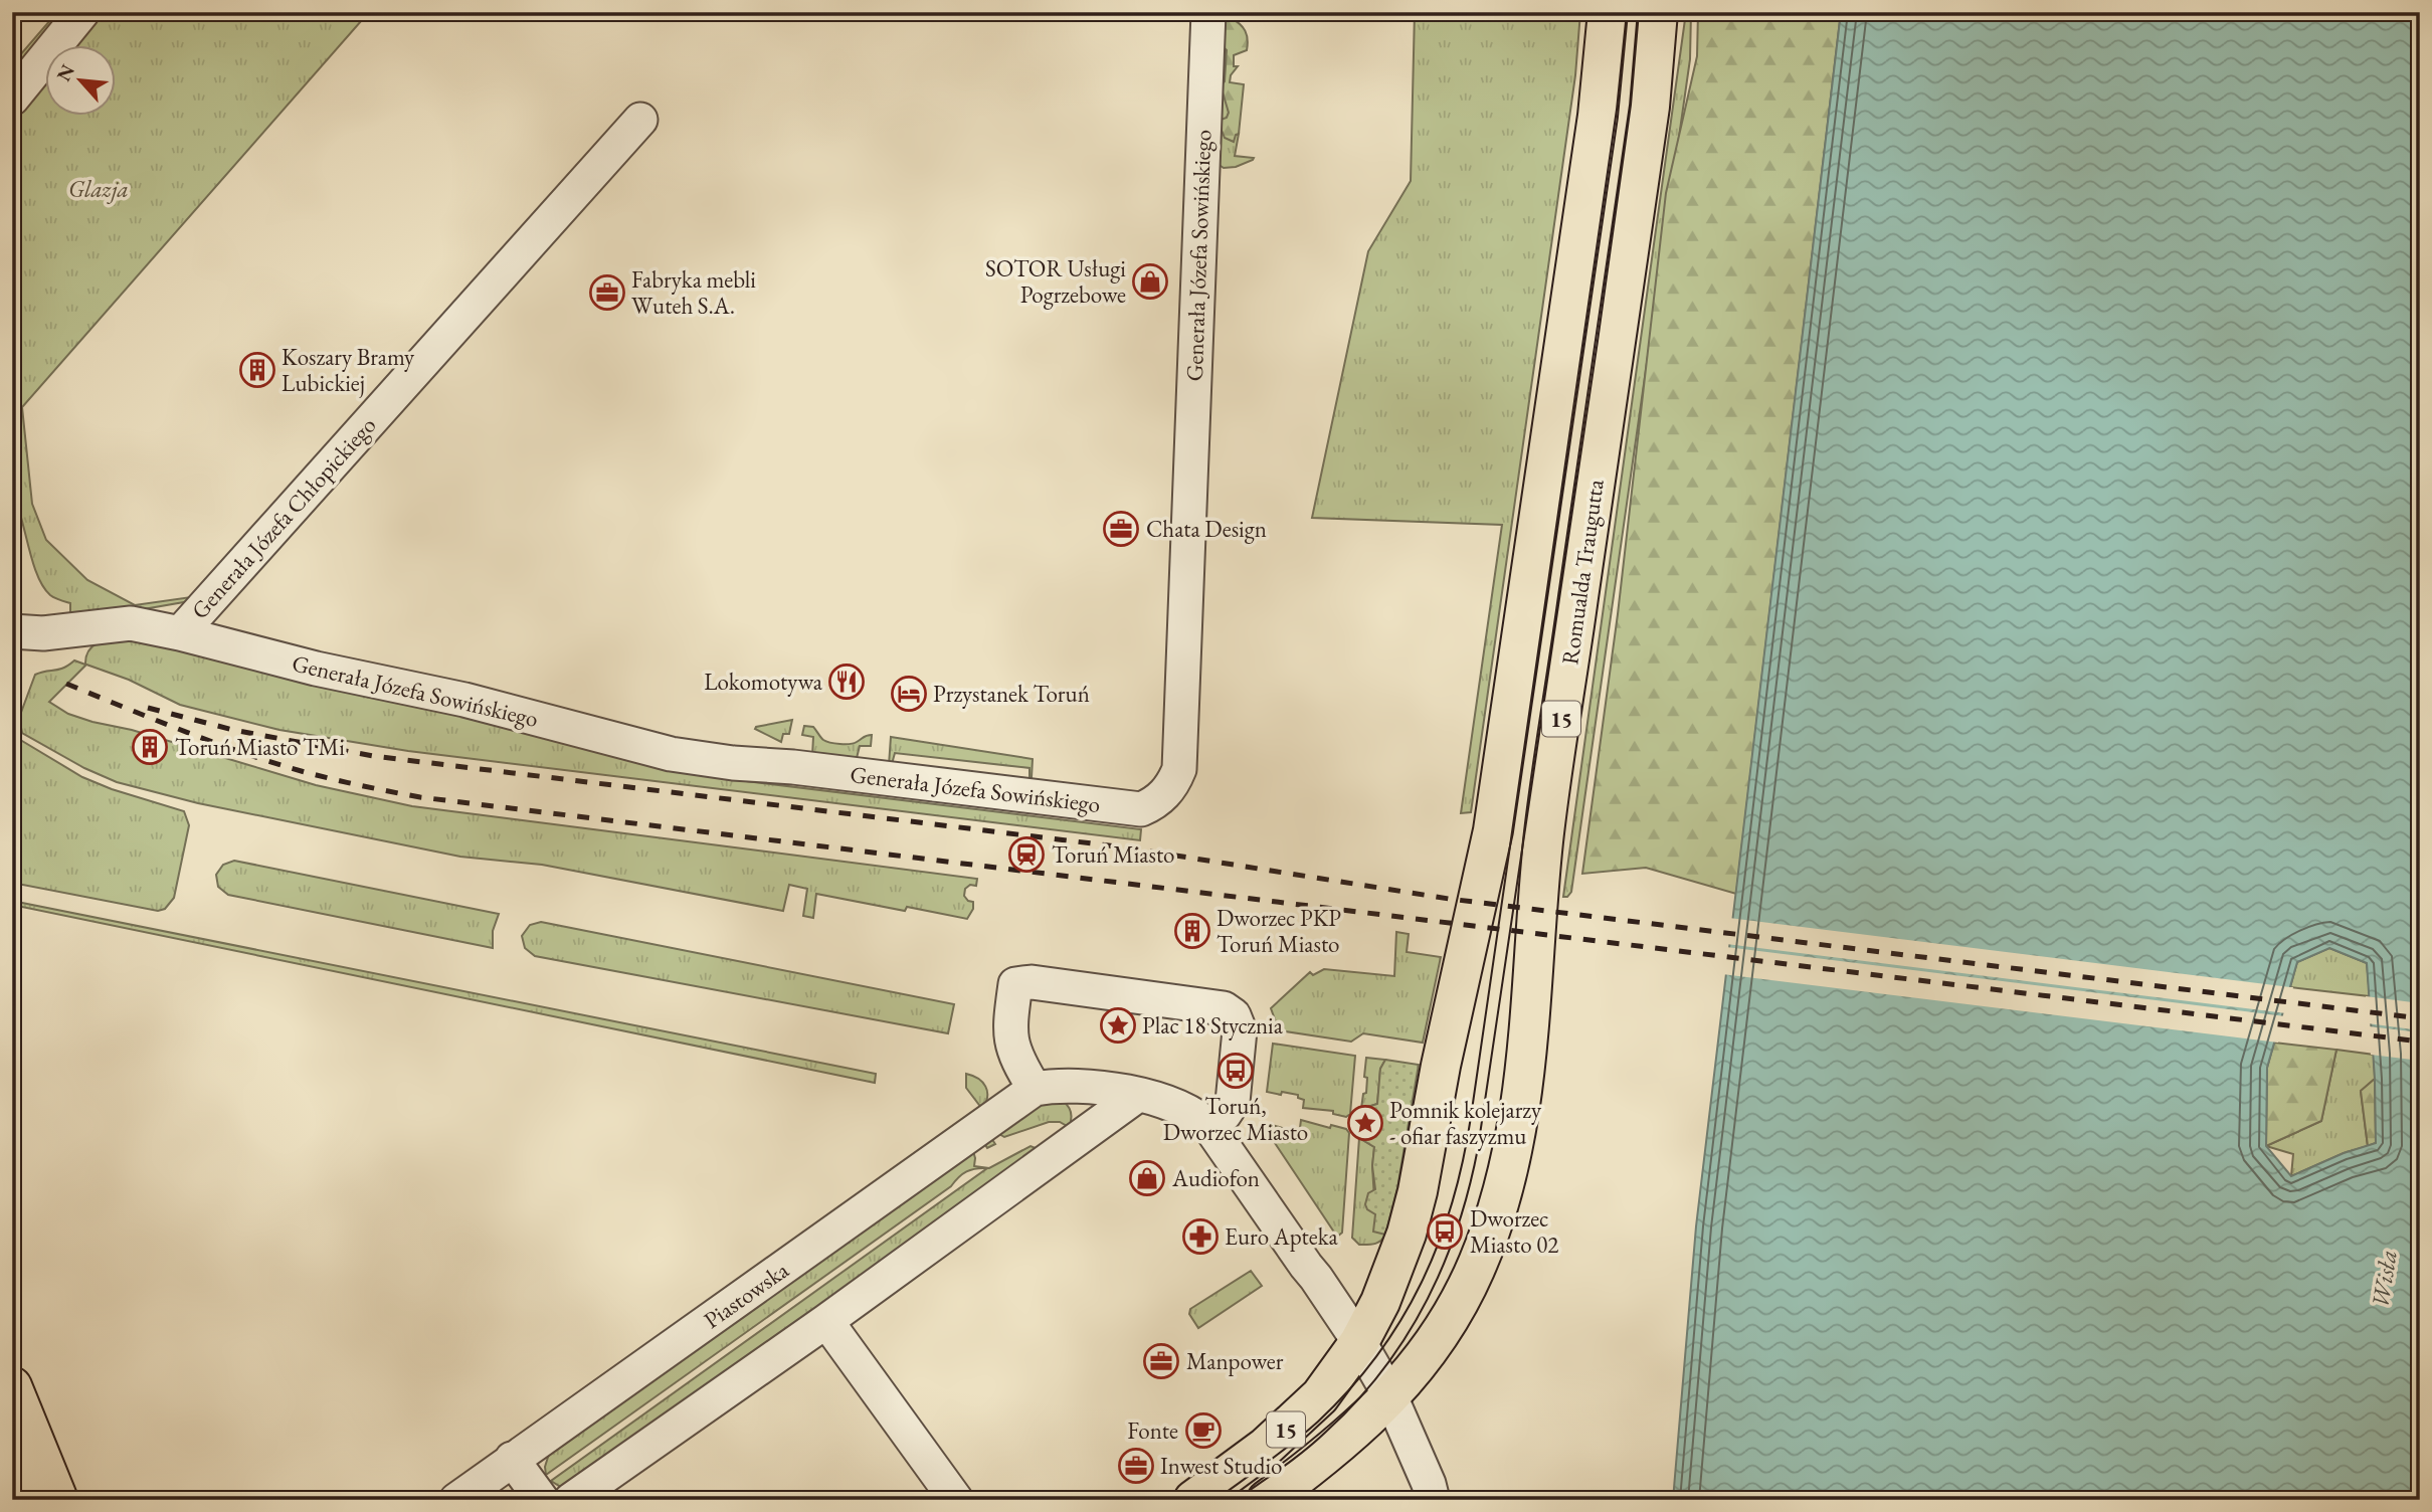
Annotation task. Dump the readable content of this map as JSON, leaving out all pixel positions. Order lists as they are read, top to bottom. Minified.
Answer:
{"streets":{"main road":["Romualda Traugutta","15"],"street":["Generała Józefa Sowińskiego","Generała Józefa Chłopickiego","Piastowska"]},"crossings":[["Generała Józefa Sowińskiego","Generała Józefa Chłopickiego"],["Romualda Traugutta","15"]],"water":["Wisła"],"parks":["Glazja"],"places":{"shop":["SOTOR Usługi Pogrzebowe","Audiofon"],"office":["Fabryka mebli Wuteh S.A.","Chata Design","Manpower","Inwest Studio"],"building":["Koszary Bramy Lubickiej","Toruń Miasto TMi","Dworzec PKP Toruń Miasto"],"restaurant":["Lokomotywa"],"hotel":["Przystanek Toruń"],"station":["Toruń Miasto"],"place":["Plac 18 Stycznia","Pomnik kolejarzy - ofiar faszyzmu"],"bus stop":["Toruń, Dworzec Miasto","Dworzec Miasto 02"],"pharmacy":["Euro Apteka"],"cafe":["Fonte"]},"north":"top left"}
